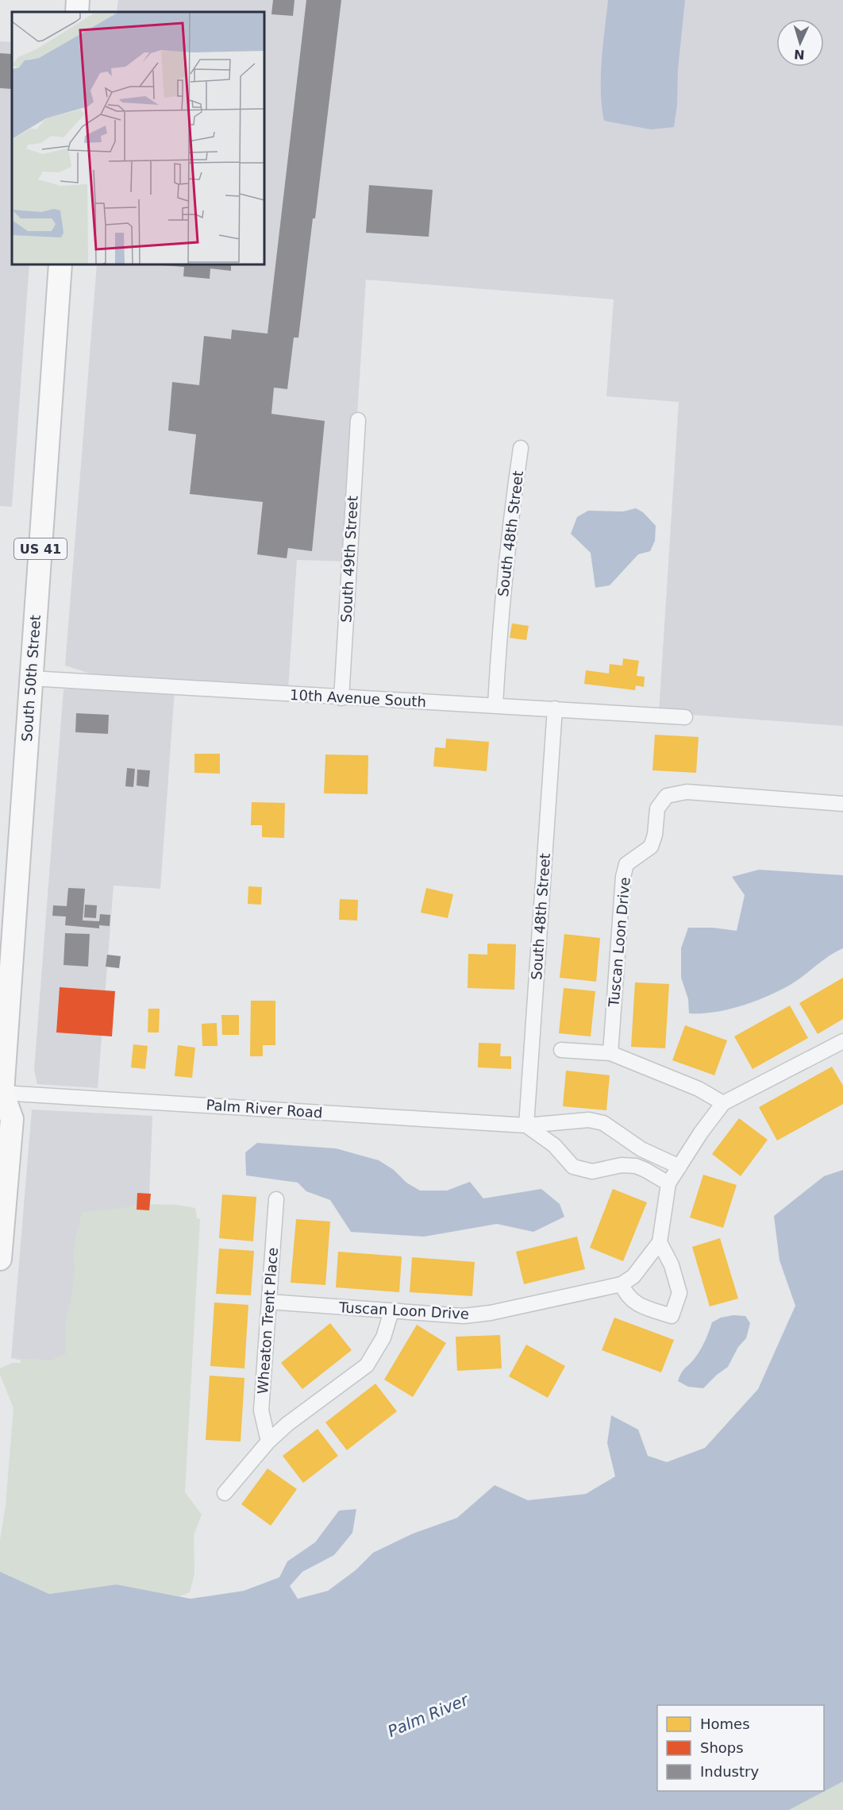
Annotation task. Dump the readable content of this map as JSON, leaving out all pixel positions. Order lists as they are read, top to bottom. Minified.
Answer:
{"streets":{"main road":["US 41","South 50th Street"],"street":["South 48th Street","South 49th Street","10th Avenue South","Tuscan Loon Drive","Palm River Road","Wheaton Trent Place"]},"crossings":[["South 48th Street","10th Avenue South"],["South 48th Street","Palm River Road"],["South 49th Street","10th Avenue South"],["South 50th Street","10th Avenue South"],["South 50th Street","Palm River Road"],["Tuscan Loon Drive","Palm River Road"],["Tuscan Loon Drive","Wheaton Trent Place"]],"water":["Palm River"],"legend":["Homes","Shops","Industry"],"north":"bottom"}
